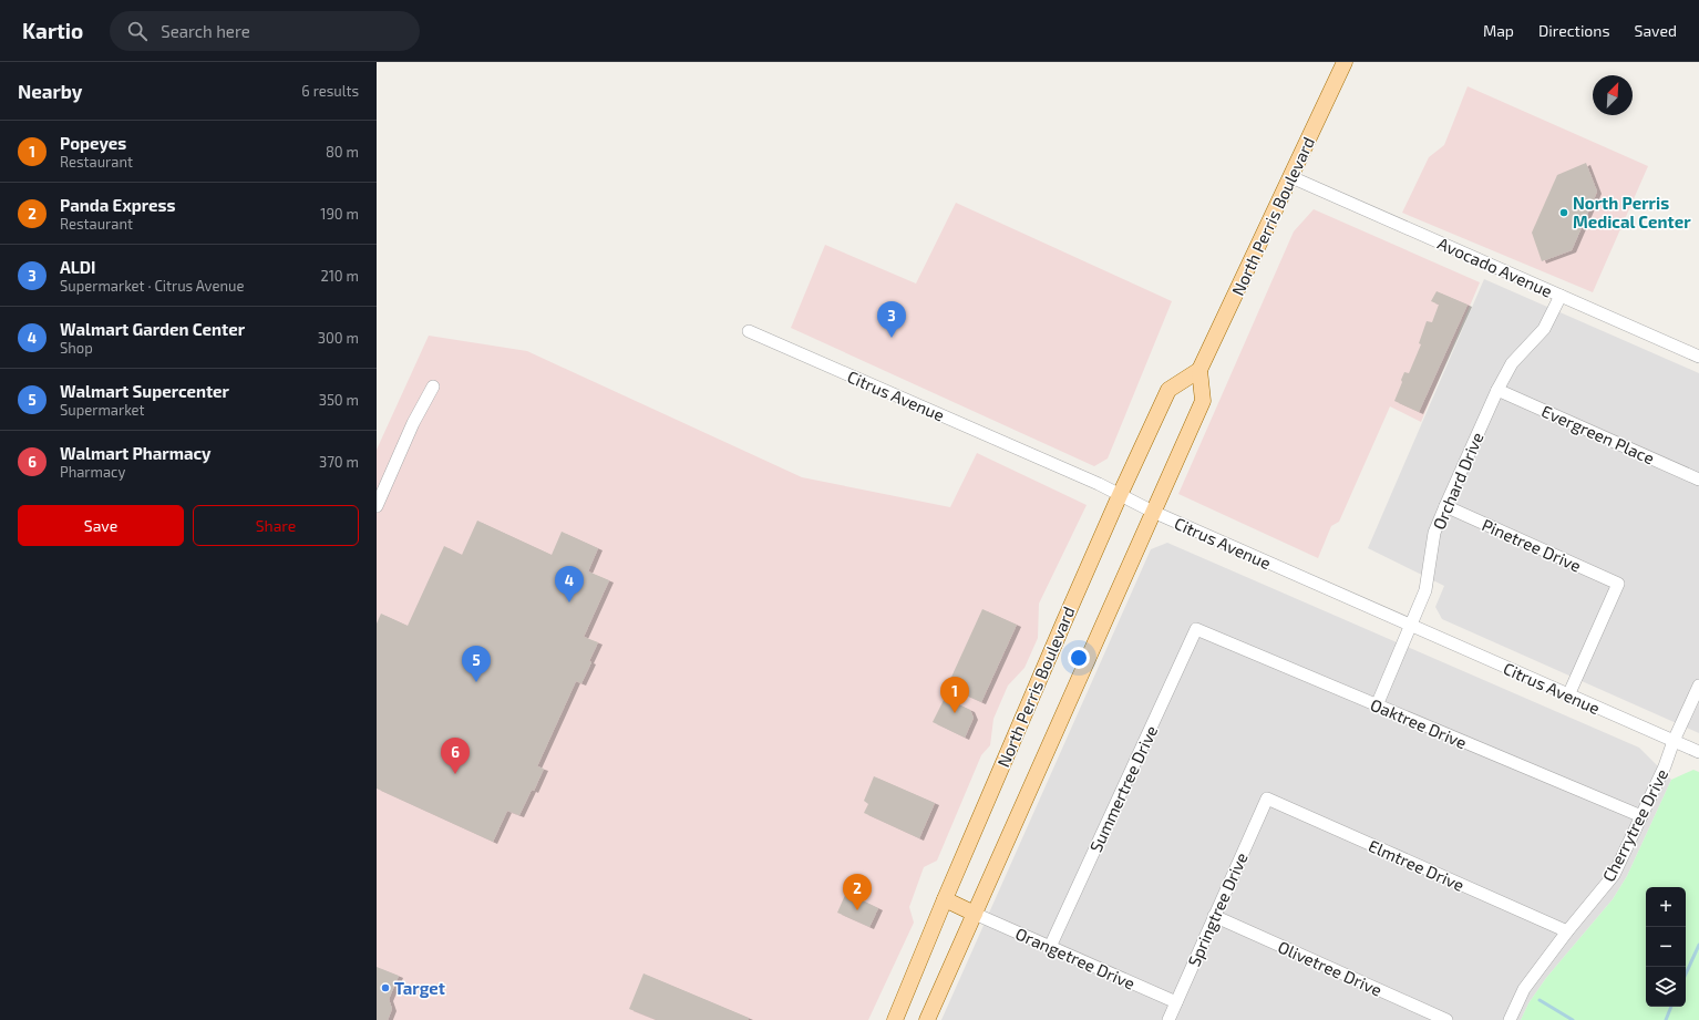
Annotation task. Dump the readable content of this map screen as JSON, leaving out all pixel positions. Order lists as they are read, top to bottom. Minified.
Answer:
{"streets":{"main road":["North Perris Boulevard"],"street":["Avocado Avenue","Citrus Avenue","Evergreen Place","Orchard Drive","Pinetree Drive","Oaktree Drive","Summertree Drive","Cherrytree Drive","Elmtree Drive","Springtree Drive","Orangetree Drive","Olivetree Drive"]},"crossings":[["North Perris Boulevard","Avocado Avenue"],["North Perris Boulevard","Citrus Avenue"],["North Perris Boulevard","Orangetree Drive"],["Avocado Avenue","Orchard Drive"],["Citrus Avenue","Orchard Drive"],["Citrus Avenue","Pinetree Drive"],["Citrus Avenue","Cherrytree Drive"],["Evergreen Place","Orchard Drive"],["Orchard Drive","Pinetree Drive"],["Orchard Drive","Oaktree Drive"],["Oaktree Drive","Summertree Drive"],["Oaktree Drive","Cherrytree Drive"],["Summertree Drive","Orangetree Drive"],["Cherrytree Drive","Elmtree Drive"],["Elmtree Drive","Springtree Drive"],["Springtree Drive","Orangetree Drive"],["Springtree Drive","Olivetree Drive"]],"places":["North Perris Medical Center","Target"],"north":"top right","page":{"header":"Kartio","search":"Search here","nav":["Map","Directions","Saved"],"heading":["Nearby","6 results"],"list":[{"mark":"1","name":"Popeyes","note":"Restaurant","value":"80 m"},{"mark":"2","name":"Panda Express","note":"Restaurant","value":"190 m"},{"mark":"3","name":"ALDI","note":"Supermarket · Citrus Avenue","value":"210 m"},{"mark":"4","name":"Walmart Garden Center","note":"Shop","value":"300 m"},{"mark":"5","name":"Walmart Supercenter","note":"Supermarket","value":"350 m"},{"mark":"6","name":"Walmart Pharmacy","note":"Pharmacy","value":"370 m"}],"pins":["3","4","5","1","6","2"],"buttons":["Save","Share"],"map_buttons":["+","−"]}}
